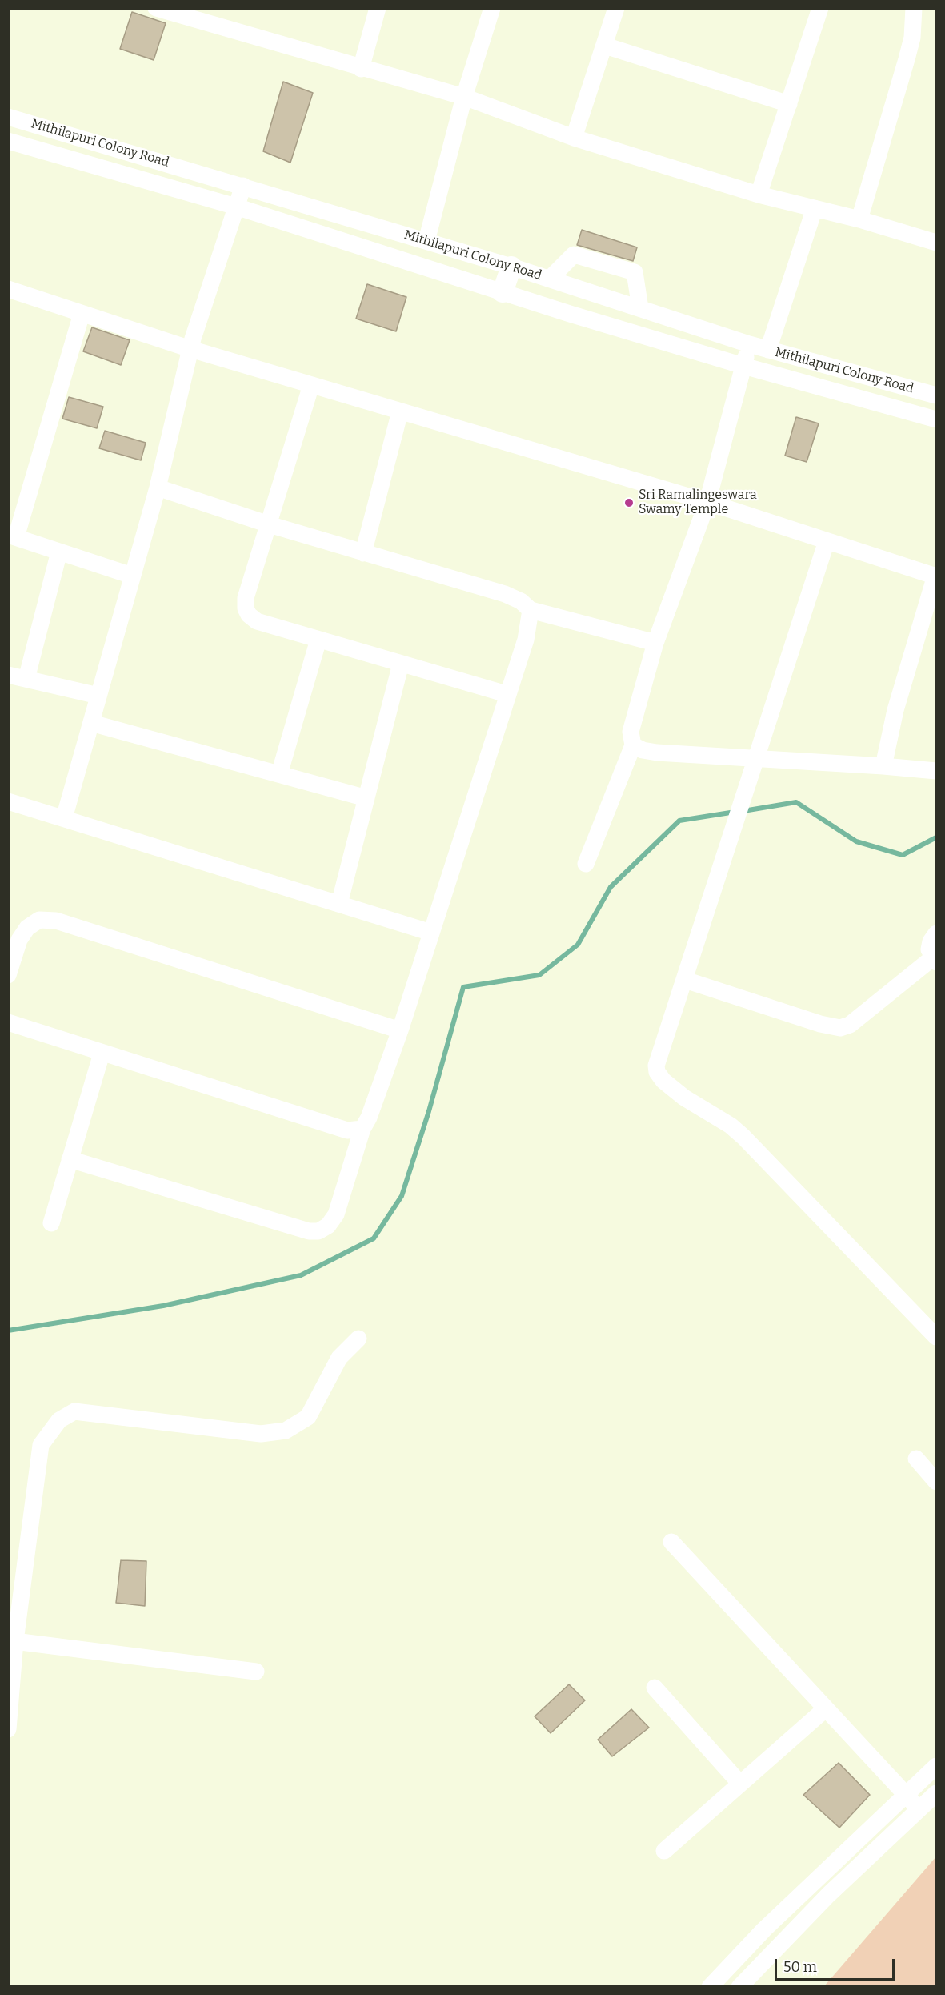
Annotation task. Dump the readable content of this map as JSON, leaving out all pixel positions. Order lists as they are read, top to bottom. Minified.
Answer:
{"streets":{"street":["Mithilapuri Colony Road"]},"places":["Sri Ramalingeswara Swamy Temple"],"scale_bar":"50 m"}
